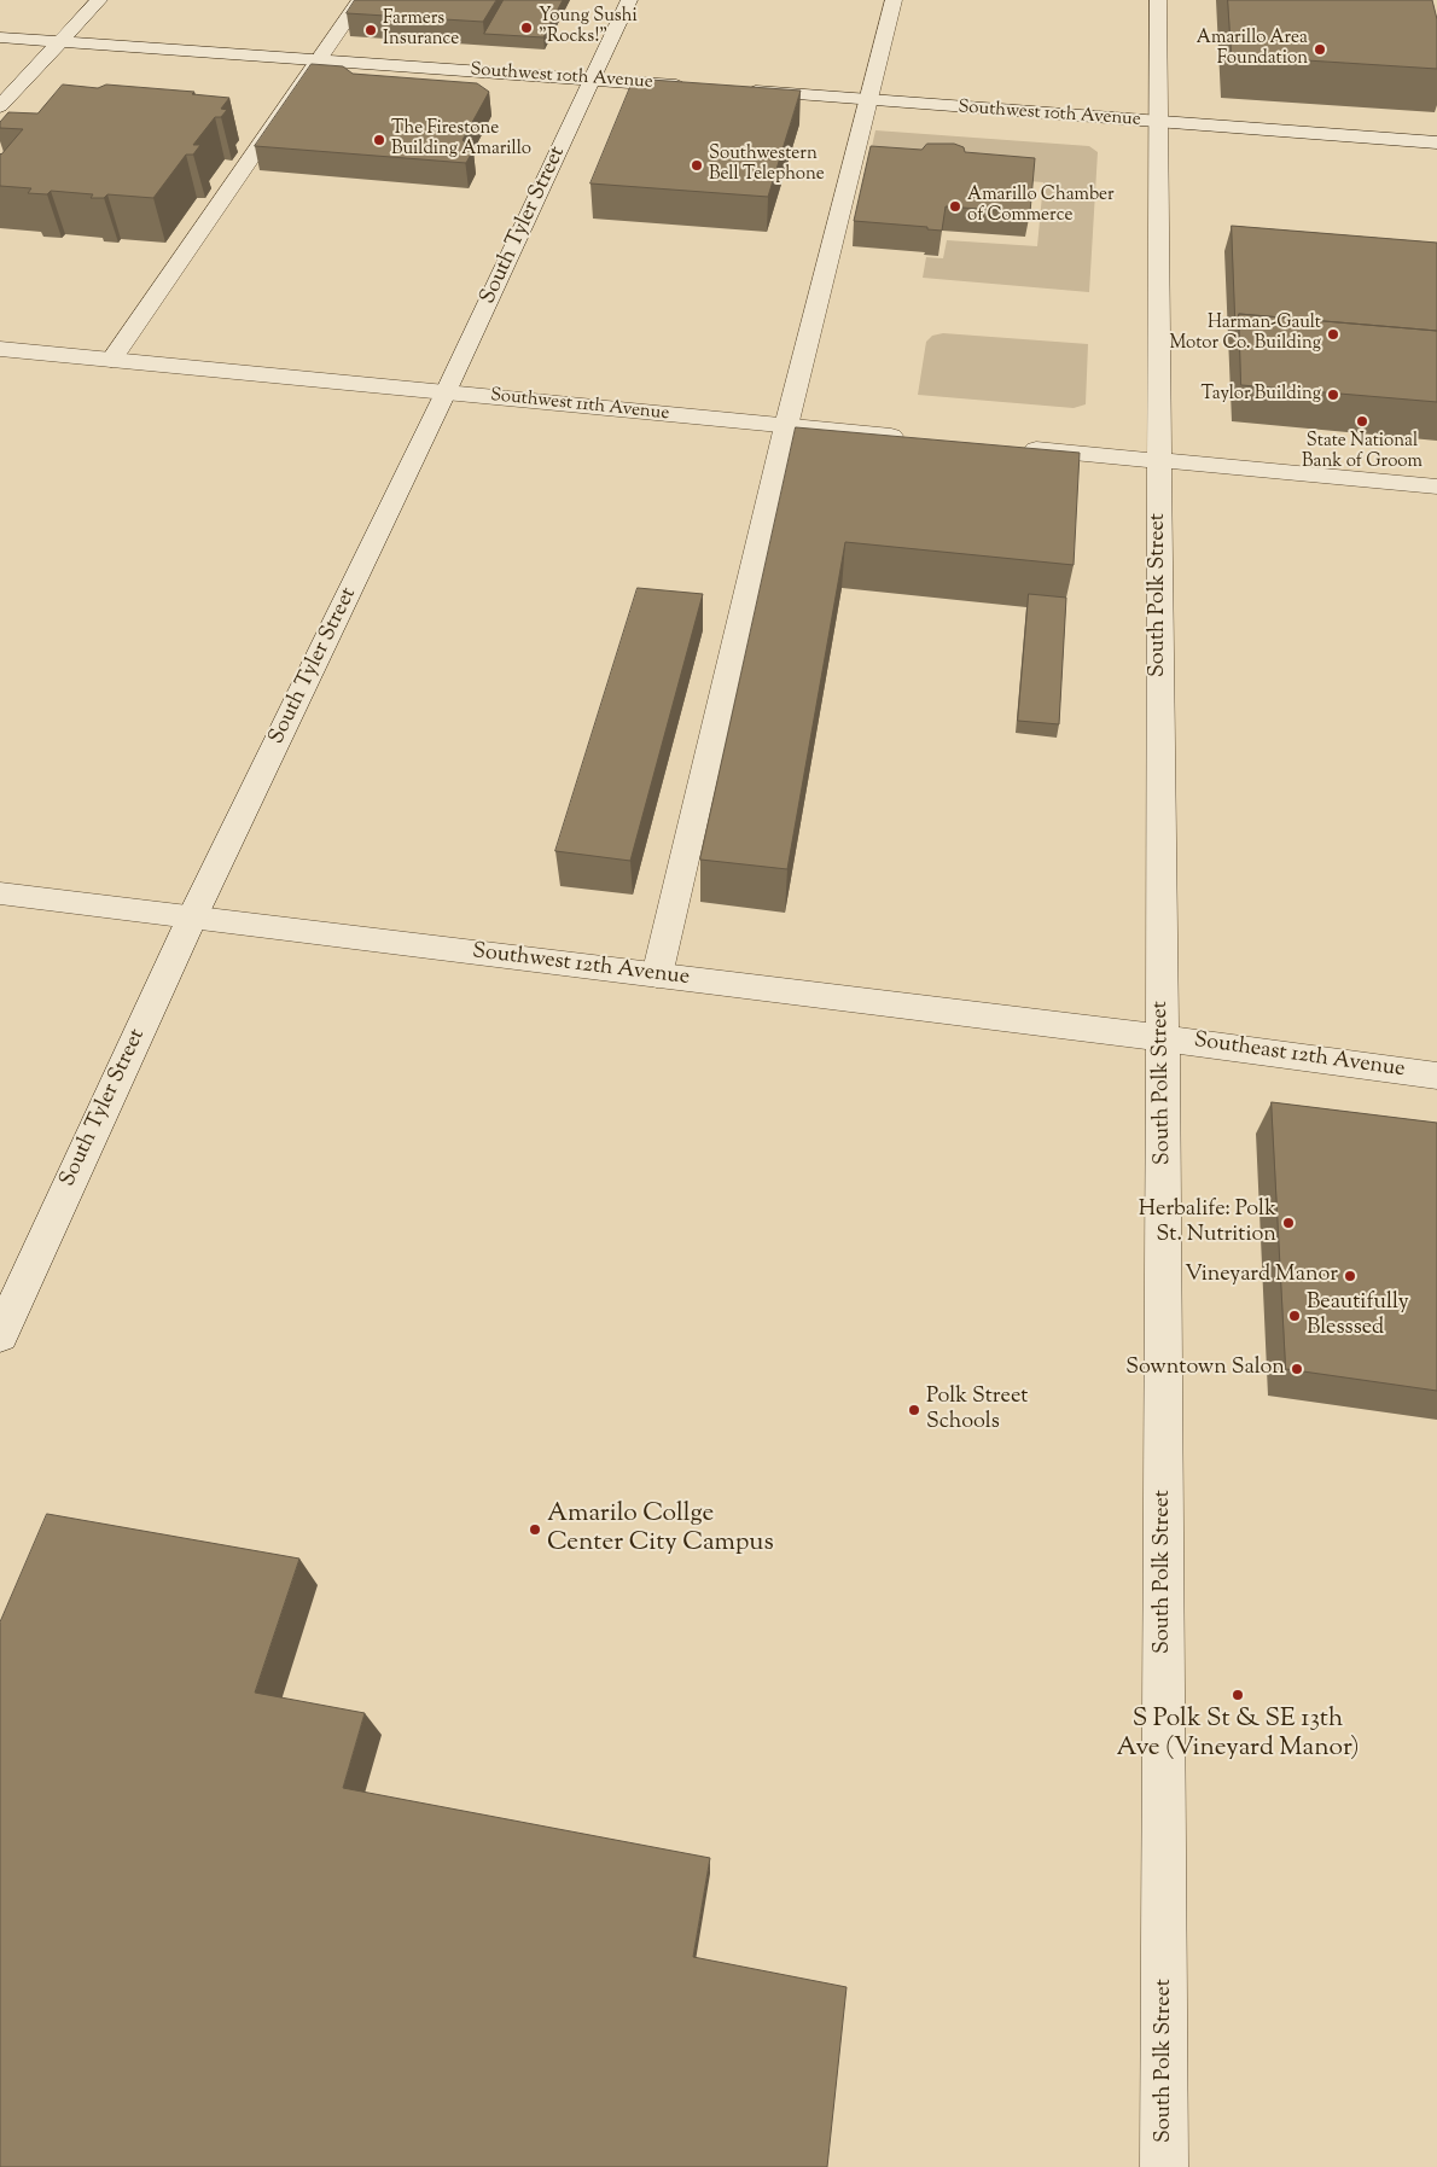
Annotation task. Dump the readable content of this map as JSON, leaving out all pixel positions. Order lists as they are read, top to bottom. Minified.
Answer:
{"streets":{"street":["Southwest 10th Avenue","South Tyler Street","Southwest 11th Avenue","South Polk Street","Southwest 12th Avenue","Southeast 12th Avenue"]},"crossings":[["Southwest 10th Avenue","South Tyler Street"],["Southwest 10th Avenue","South Polk Street"],["South Tyler Street","Southwest 11th Avenue"],["South Tyler Street","Southwest 12th Avenue"],["South Polk Street","Southwest 12th Avenue"],["South Polk Street","Southeast 12th Avenue"],["Southwest 12th Avenue","Southeast 12th Avenue"]],"places":["Young Sushi \"Rocks!\"","Farmers Insurance","Amarillo Area Foundation","The Firestone Building Amarillo","Southwestern Bell Telephone","Amarillo Chamber of Commerce","Harman-Gault Motor Co. Building","Taylor Building","State National Bank of Groom","Herbalife: Polk St. Nutrition","Vineyard Manor","Beautifully Blesssed","Sowntown Salon","Polk Street Schools","Amarilo Collge Center City Campus","S Polk St & SE 13th Ave (Vineyard Manor)"]}
